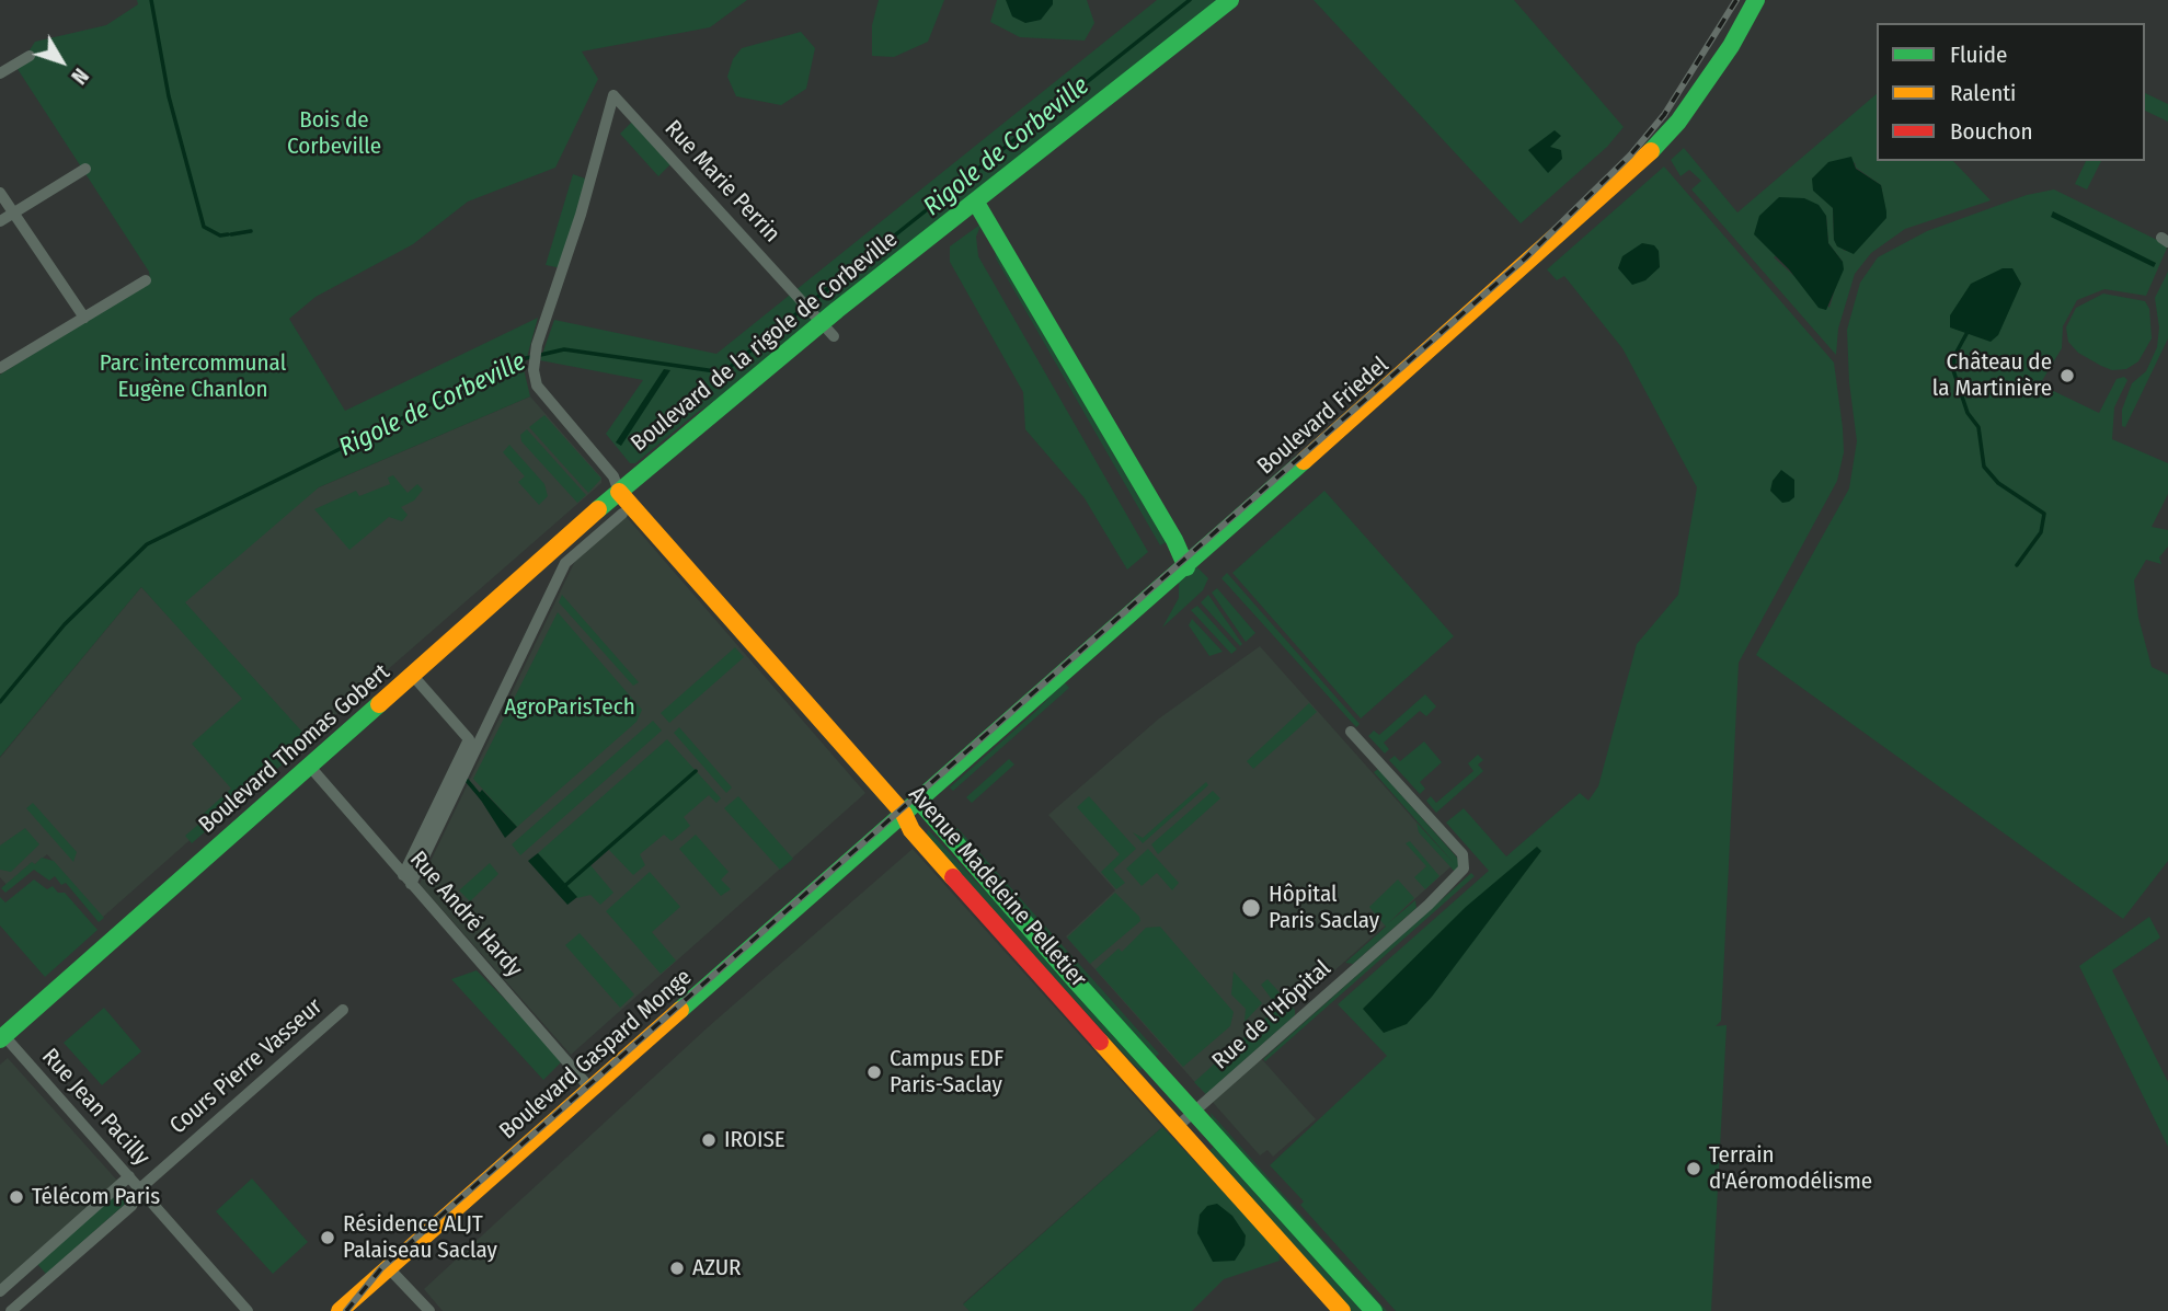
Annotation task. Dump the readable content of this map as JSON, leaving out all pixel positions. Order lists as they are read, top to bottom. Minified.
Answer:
{"streets":{"street":["Rue Marie Perrin","Boulevard de la rigole de Corbeville","Boulevard Friedel","Boulevard Thomas Gobert","Avenue Madeleine Pelletier","Rue André Hardy","Rue de l'Hôpital","Boulevard Gaspard Monge","Cours Pierre Vasseur","Rue Jean Pacilly"]},"crossings":[["Rue Marie Perrin","Boulevard de la rigole de Corbeville"],["Rue Marie Perrin","Boulevard Thomas Gobert"],["Rue Marie Perrin","Avenue Madeleine Pelletier"],["Boulevard de la rigole de Corbeville","Boulevard Thomas Gobert"],["Boulevard de la rigole de Corbeville","Avenue Madeleine Pelletier"],["Boulevard Friedel","Avenue Madeleine Pelletier"],["Boulevard Friedel","Boulevard Gaspard Monge"],["Boulevard Thomas Gobert","Avenue Madeleine Pelletier"],["Boulevard Thomas Gobert","Rue André Hardy"],["Boulevard Thomas Gobert","Rue Jean Pacilly"],["Avenue Madeleine Pelletier","Rue de l'Hôpital"],["Rue André Hardy","Boulevard Gaspard Monge"],["Cours Pierre Vasseur","Rue Jean Pacilly"]],"water":["Rigole de Corbeville"],"parks":["Bois de Corbeville","Parc intercommunal Eugène Chanlon","AgroParisTech"],"places":["Château de la Martinière","Hôpital Paris Saclay","Campus EDF Paris-Saclay","IROISE","Terrain d'Aéromodélisme","Télécom Paris","Résidence ALJT Palaiseau Saclay","AZUR"],"legend":["Fluide","Ralenti","Bouchon"],"north":"bottom right"}
